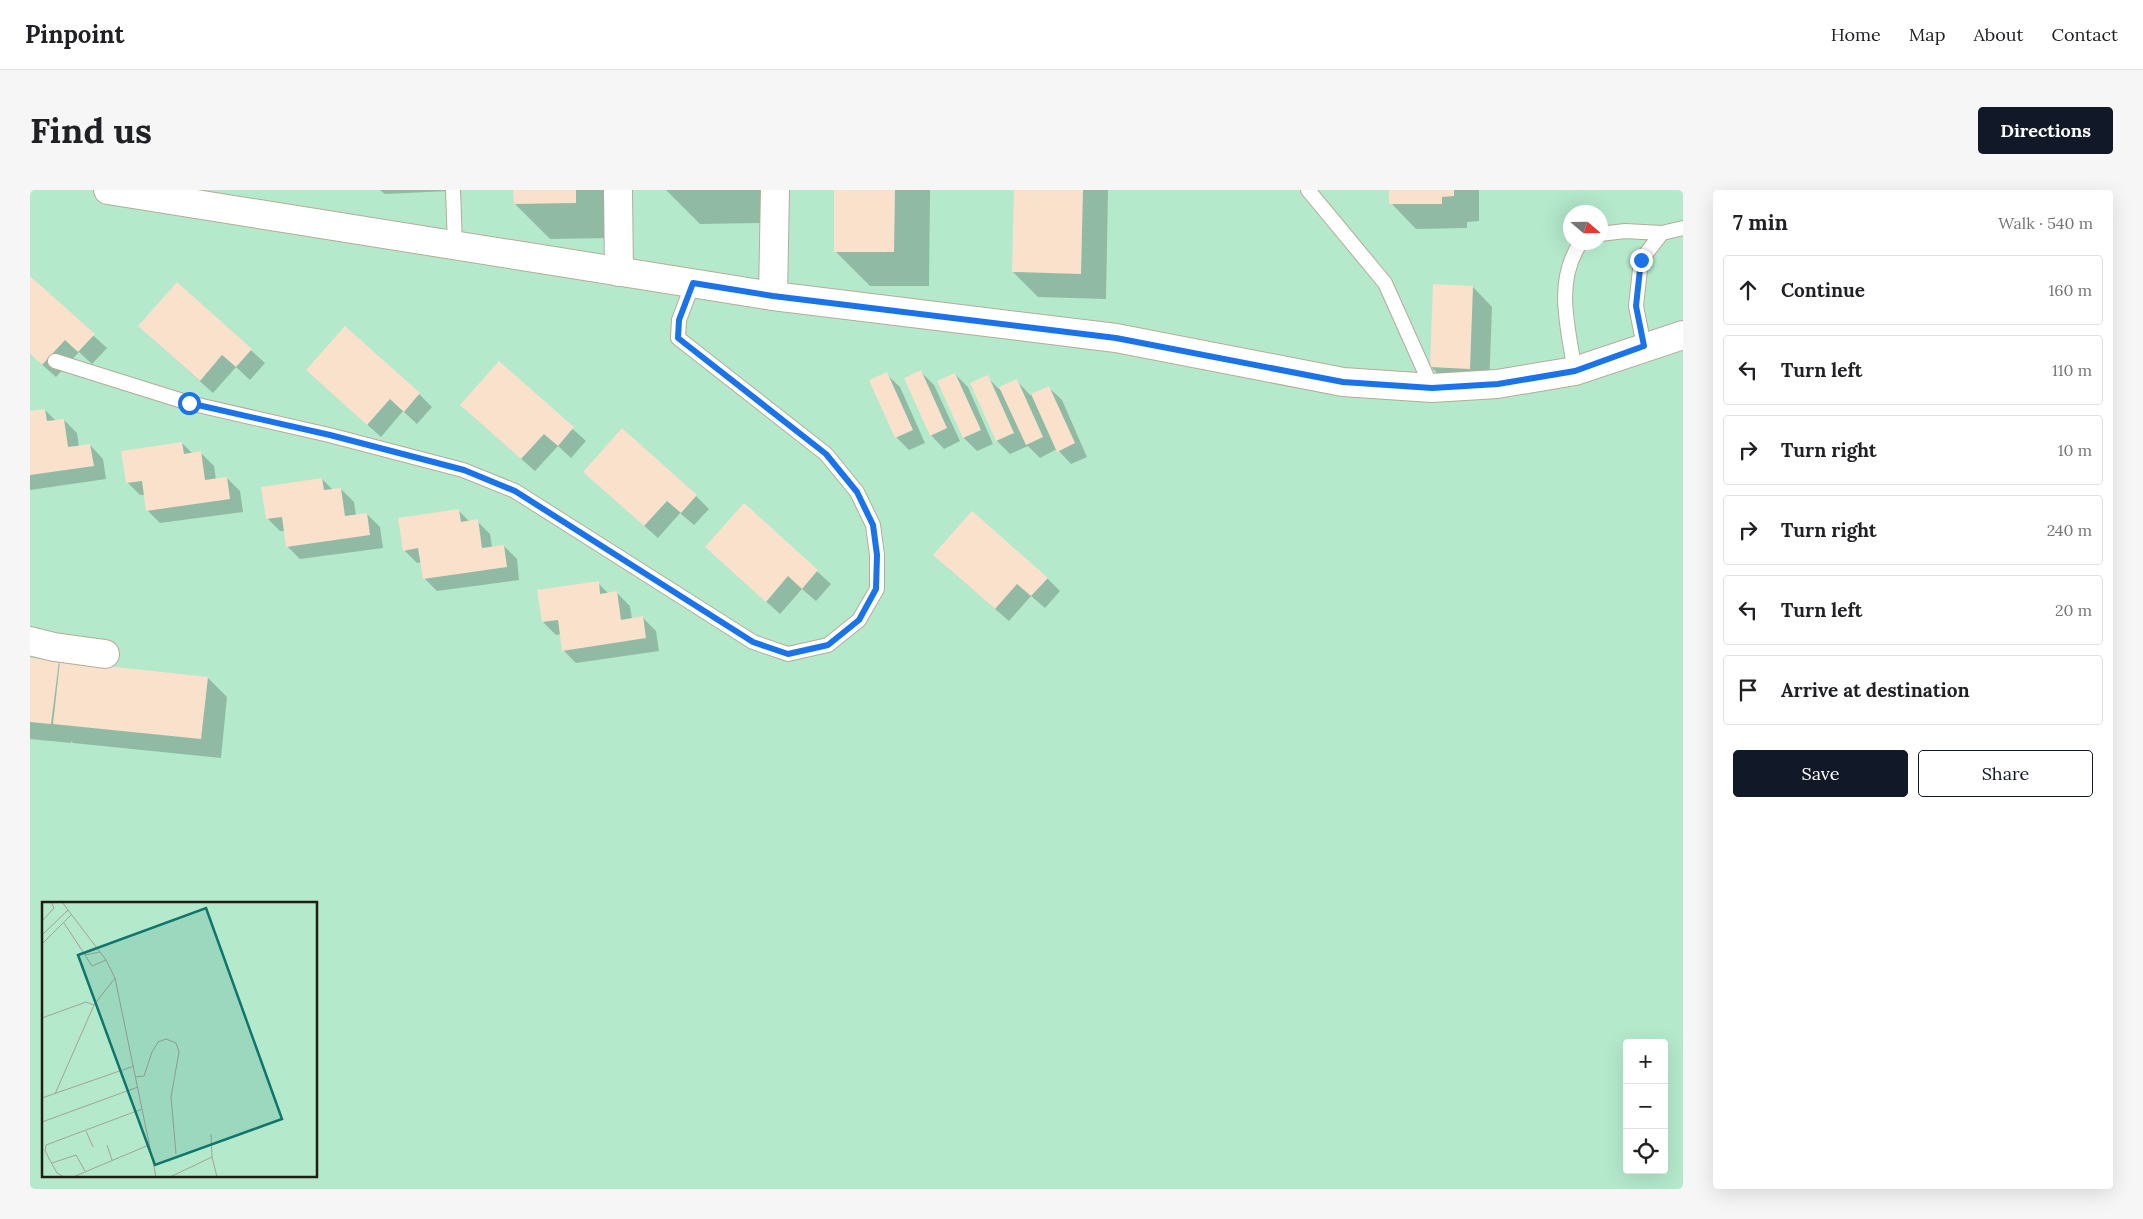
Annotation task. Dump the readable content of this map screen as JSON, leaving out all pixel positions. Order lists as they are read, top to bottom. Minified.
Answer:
{"north":"right","page":{"header":"Pinpoint","nav":["Home","Map","About","Contact"],"buttons":["Directions",["Save","Share"]],"title":"Find us","heading":["7 min","Walk · 540 m"],"list":[["Continue","160 m"],["Turn left","110 m"],["Turn right","10 m"],["Turn right","240 m"],["Turn left","20 m"],"Arrive at destination"],"map_buttons":["+","−"]}}
